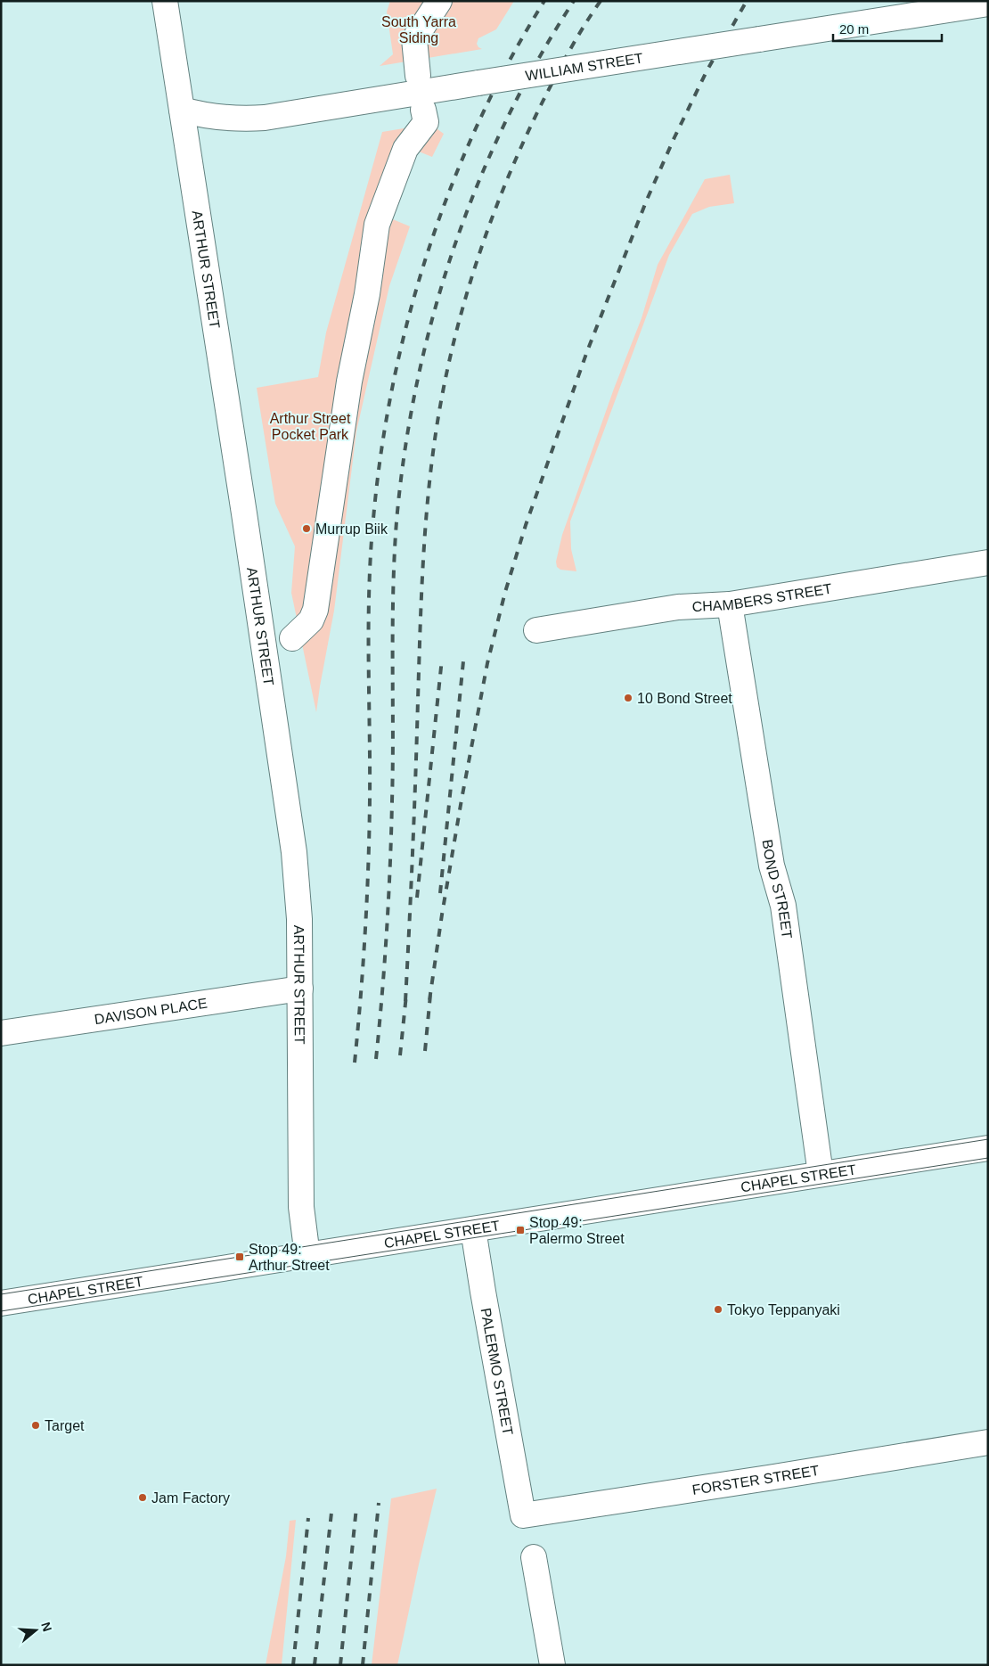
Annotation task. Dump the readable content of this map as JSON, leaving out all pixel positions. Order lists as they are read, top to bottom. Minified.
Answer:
{"streets":{"street":["WILLIAM STREET","ARTHUR STREET","CHAMBERS STREET","BOND STREET","DAVISON PLACE","CHAPEL STREET","PALERMO STREET","FORSTER STREET"]},"crossings":[["WILLIAM STREET","ARTHUR STREET"],["ARTHUR STREET","DAVISON PLACE"],["ARTHUR STREET","CHAPEL STREET"],["CHAMBERS STREET","BOND STREET"],["BOND STREET","CHAPEL STREET"],["CHAPEL STREET","PALERMO STREET"],["PALERMO STREET","FORSTER STREET"]],"parks":["South Yarra Siding","Arthur Street Pocket Park"],"places":{"other":["Murrup Biik","10 Bond Street","Tokyo Teppanyaki","Target","Jam Factory"],"transit":["Stop 49: Palermo Street","Stop 49: Arthur Street"]},"scale_bar":"20 m","north":"right"}
